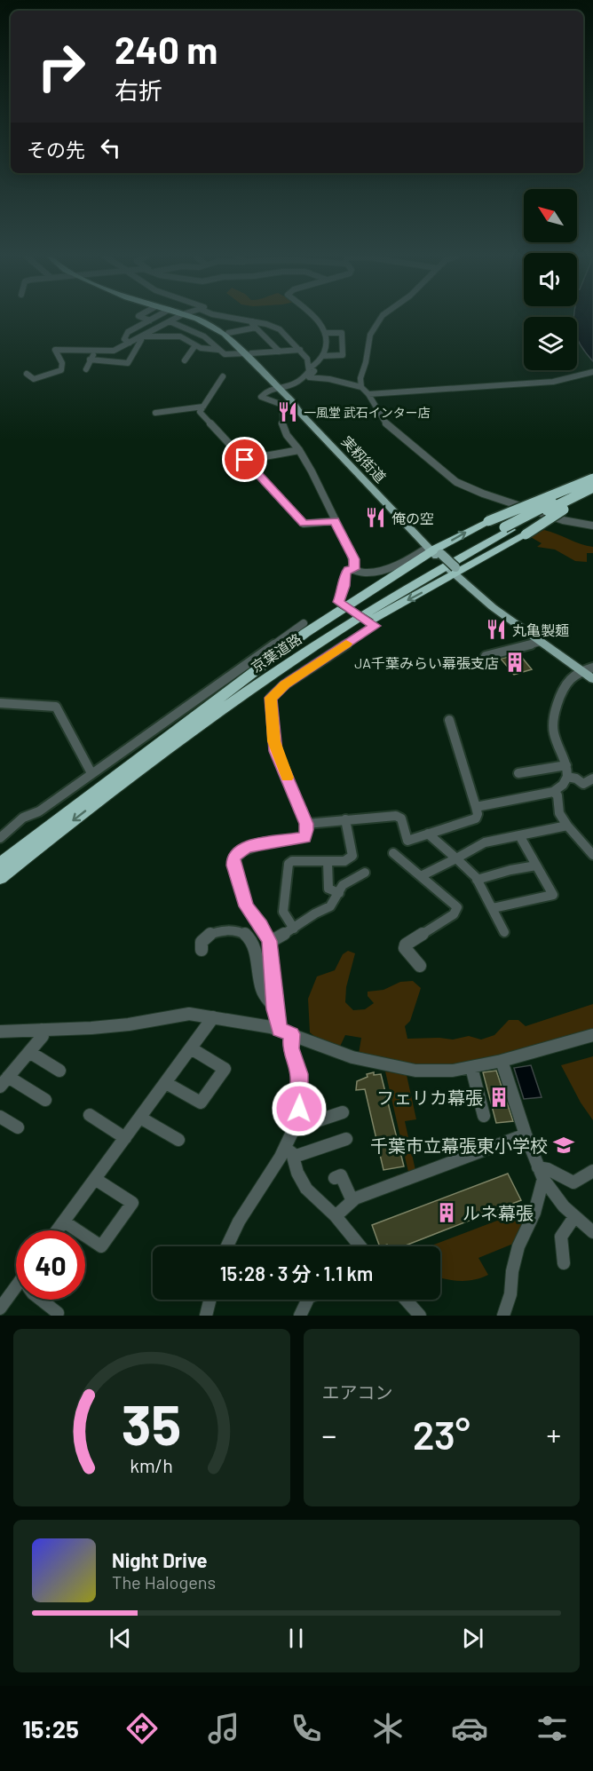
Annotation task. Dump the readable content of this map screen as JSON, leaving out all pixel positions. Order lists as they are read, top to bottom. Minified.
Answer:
{"streets":{"highway":["京葉道路"],"main road":["実籾街道"]},"places":{"restaurant":["一風堂 武石インター店","俺の空","丸亀製麺"],"building":["JA千葉みらい幕張支店","フェリカ幕張","ルネ幕張"],"school or university":["千葉市立幕張東小学校"]},"north":"top left","page":{"turn":["240 m","右折"],"then":"その先","limit":"40","trip":"15:28 · 3 分 · 1.1 km","tile":"エアコン","heat":["−","23°","+"],"song":["Night Drive","The Halogens"],"tabs":"15:25","gauge":["35","km/h"]}}
